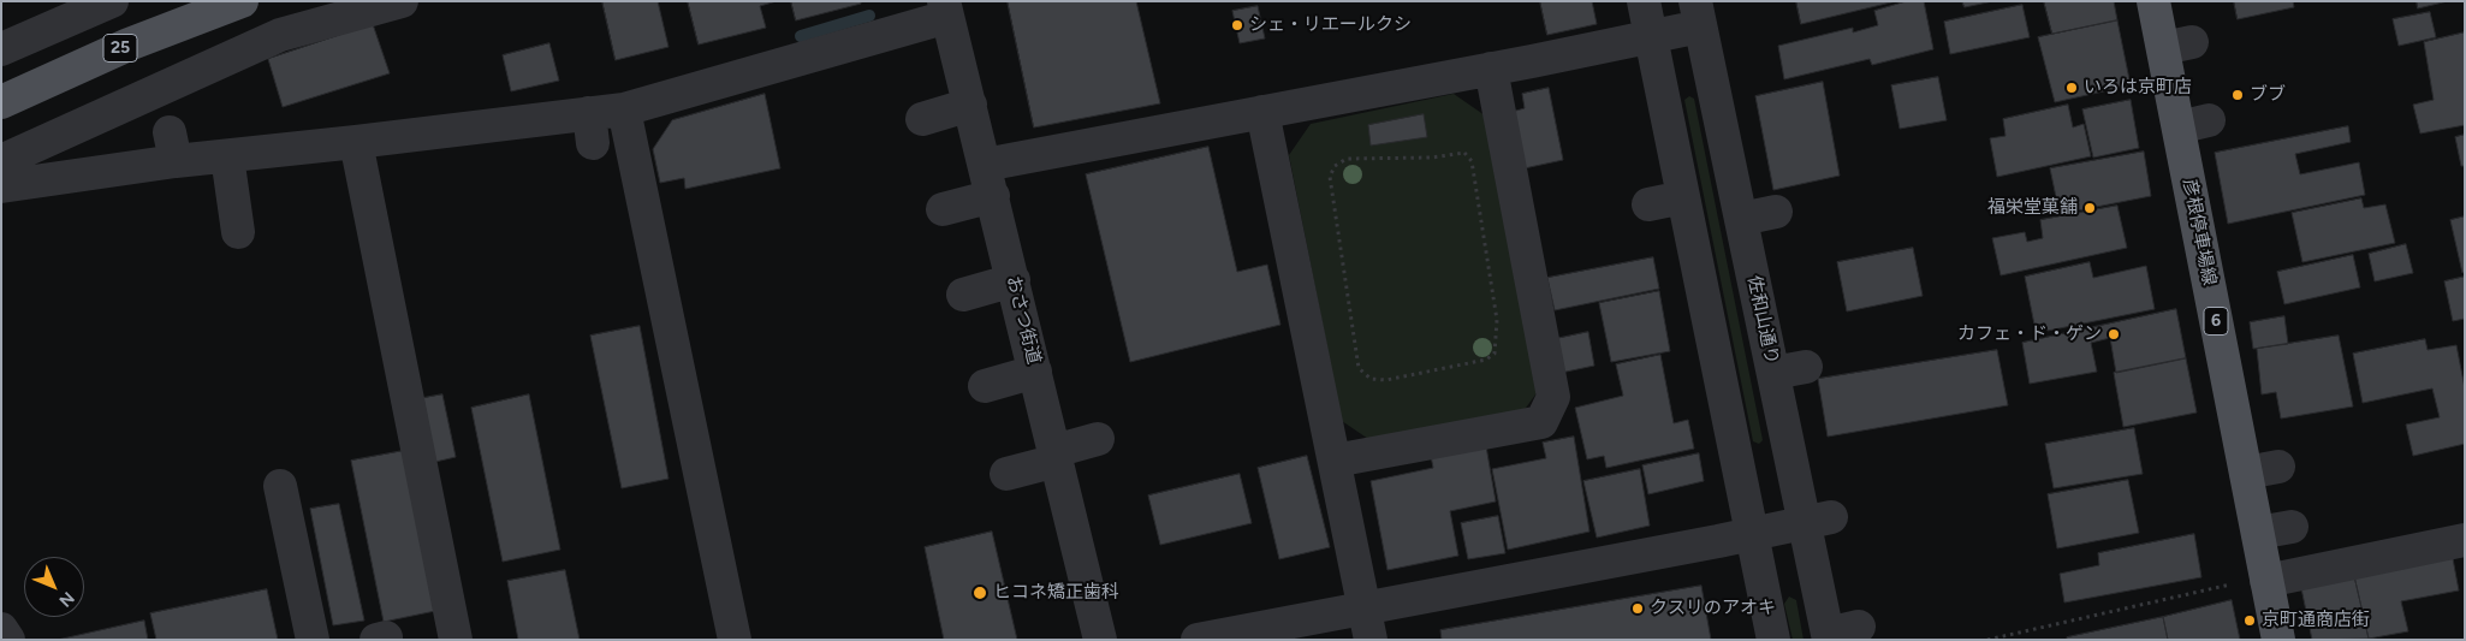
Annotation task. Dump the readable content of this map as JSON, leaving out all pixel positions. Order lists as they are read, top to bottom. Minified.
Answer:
{"streets":{"main road":["25","彦根停車場線","6"],"street":["おさつ街道","佐和山通り"]},"places":["シェ・リエールクシ","いろは京町店","ブブ","福栄堂菓舗","カフェ・ド・ゲン","ヒコネ矯正歯科","クスリのアオキ","京町通商店街"],"north":"bottom right"}
